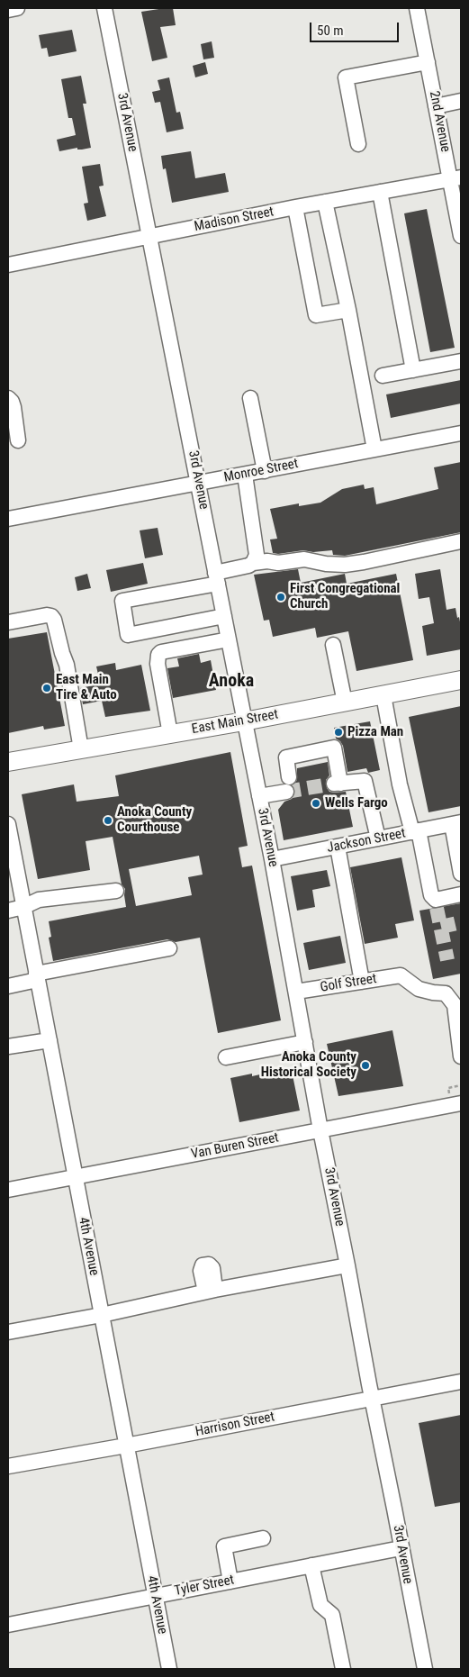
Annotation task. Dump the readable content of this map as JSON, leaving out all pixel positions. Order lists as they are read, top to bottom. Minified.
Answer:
{"streets":{"main road":["East Main Street"],"street":["2nd Avenue","3rd Avenue","Madison Street","Monroe Street","Jackson Street","Golf Street","Van Buren Street","4th Avenue","Harrison Street","Tyler Street"]},"crossings":[["2nd Avenue","Madison Street"],["3rd Avenue","Madison Street"],["3rd Avenue","Monroe Street"],["3rd Avenue","East Main Street"],["3rd Avenue","Jackson Street"],["3rd Avenue","Golf Street"],["3rd Avenue","Van Buren Street"],["3rd Avenue","Harrison Street"],["3rd Avenue","Tyler Street"],["Van Buren Street","4th Avenue"],["4th Avenue","Harrison Street"],["4th Avenue","Tyler Street"]],"districts":["Anoka"],"places":["First Congregational Church","East Main Tire & Auto","Pizza Man","Wells Fargo","Anoka County Courthouse","Anoka County Historical Society"],"scale_bar":"50 m"}
